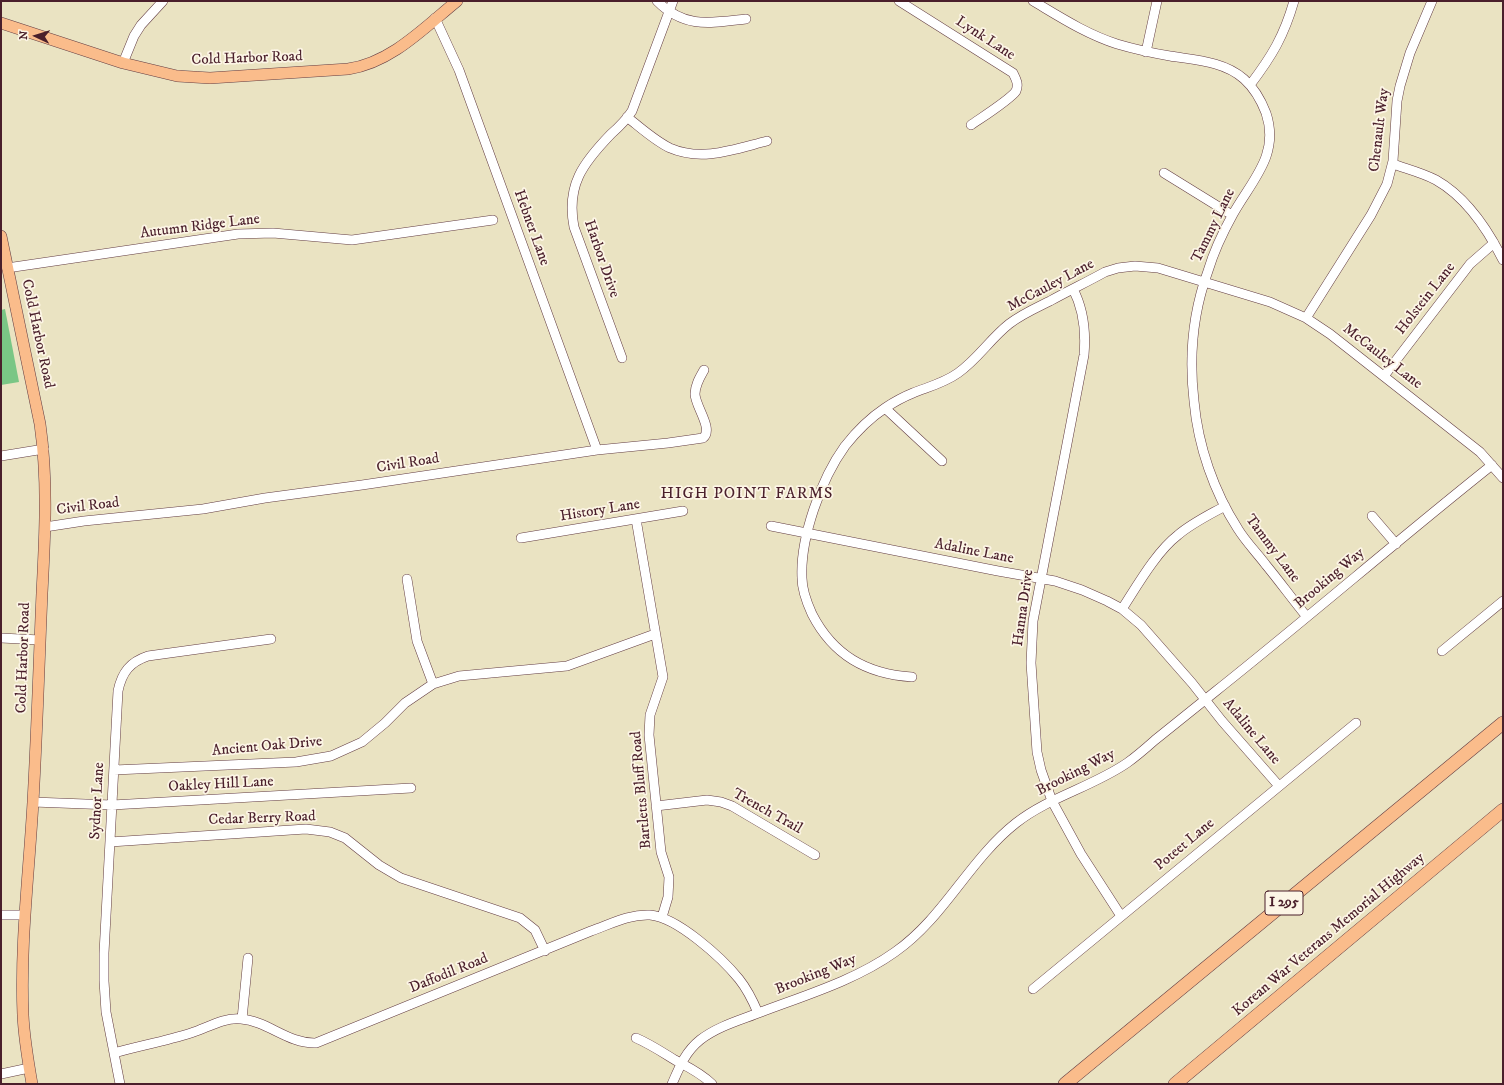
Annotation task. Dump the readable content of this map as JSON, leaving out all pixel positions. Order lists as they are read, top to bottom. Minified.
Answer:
{"streets":{"highway":["I 295","Korean War Veterans Memorial Highway"],"main road":["Cold Harbor Road"],"street":["Lynk Lane","Chenault Way","Tammy Lane","Autumn Ridge Lane","Hebner Lane","Harbor Drive","McCauley Lane","Holstein Lane","Civil Road","History Lane","Adaline Lane","Brooking Way","Hanna Drive","Ancient Oak Drive","Oakley Hill Lane","Bartletts Bluff Road","Sydnor Lane","Trench Trail","Cedar Berry Road","Poteet Lane","Daffodil Road"]},"crossings":[["Cold Harbor Road","Autumn Ridge Lane"],["Cold Harbor Road","Hebner Lane"],["Cold Harbor Road","Civil Road"],["Cold Harbor Road","Oakley Hill Lane"],["Chenault Way","McCauley Lane"],["Tammy Lane","McCauley Lane"],["Tammy Lane","Brooking Way"],["Hebner Lane","Civil Road"],["McCauley Lane","Holstein Lane"],["McCauley Lane","Adaline Lane"],["McCauley Lane","Brooking Way"],["McCauley Lane","Hanna Drive"],["History Lane","Bartletts Bluff Road"],["Adaline Lane","Brooking Way"],["Adaline Lane","Hanna Drive"],["Adaline Lane","Poteet Lane"],["Brooking Way","Hanna Drive"],["Brooking Way","Daffodil Road"],["Hanna Drive","Poteet Lane"],["Ancient Oak Drive","Bartletts Bluff Road"],["Ancient Oak Drive","Sydnor Lane"],["Oakley Hill Lane","Sydnor Lane"],["Bartletts Bluff Road","Trench Trail"],["Bartletts Bluff Road","Daffodil Road"],["Sydnor Lane","Cedar Berry Road"],["Sydnor Lane","Daffodil Road"],["Cedar Berry Road","Daffodil Road"]],"districts":["HIGH POINT FARMS"],"north":"left"}
